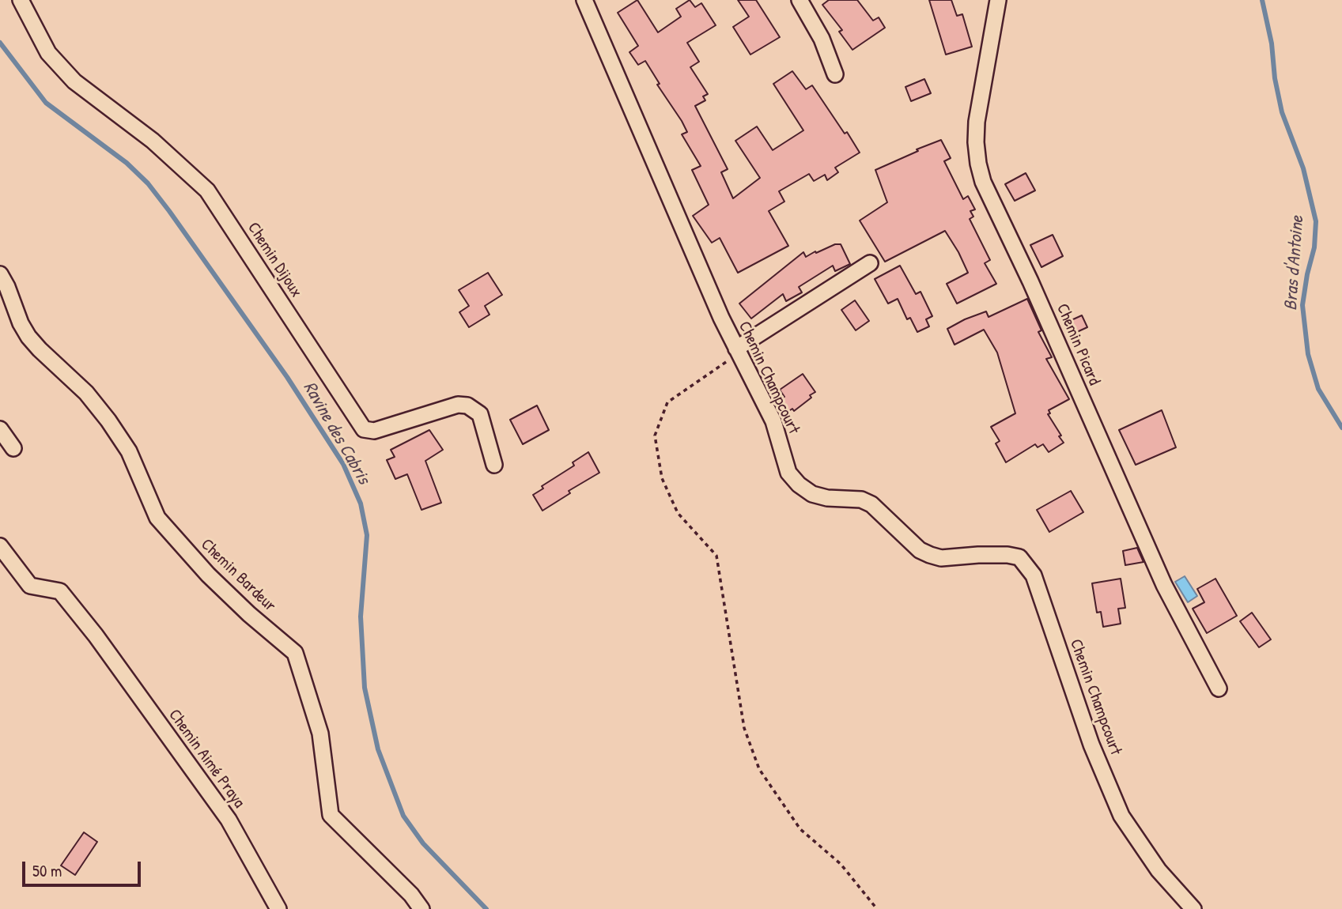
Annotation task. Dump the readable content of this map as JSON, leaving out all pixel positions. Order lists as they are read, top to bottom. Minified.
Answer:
{"streets":{"street":["Chemin Dijoux","Chemin Picard","Chemin Champcourt","Chemin Bardeur","Chemin Aimé Praya"]},"water":["Bras d'Antoine","Ravine des Cabris"],"scale_bar":"50 m"}
